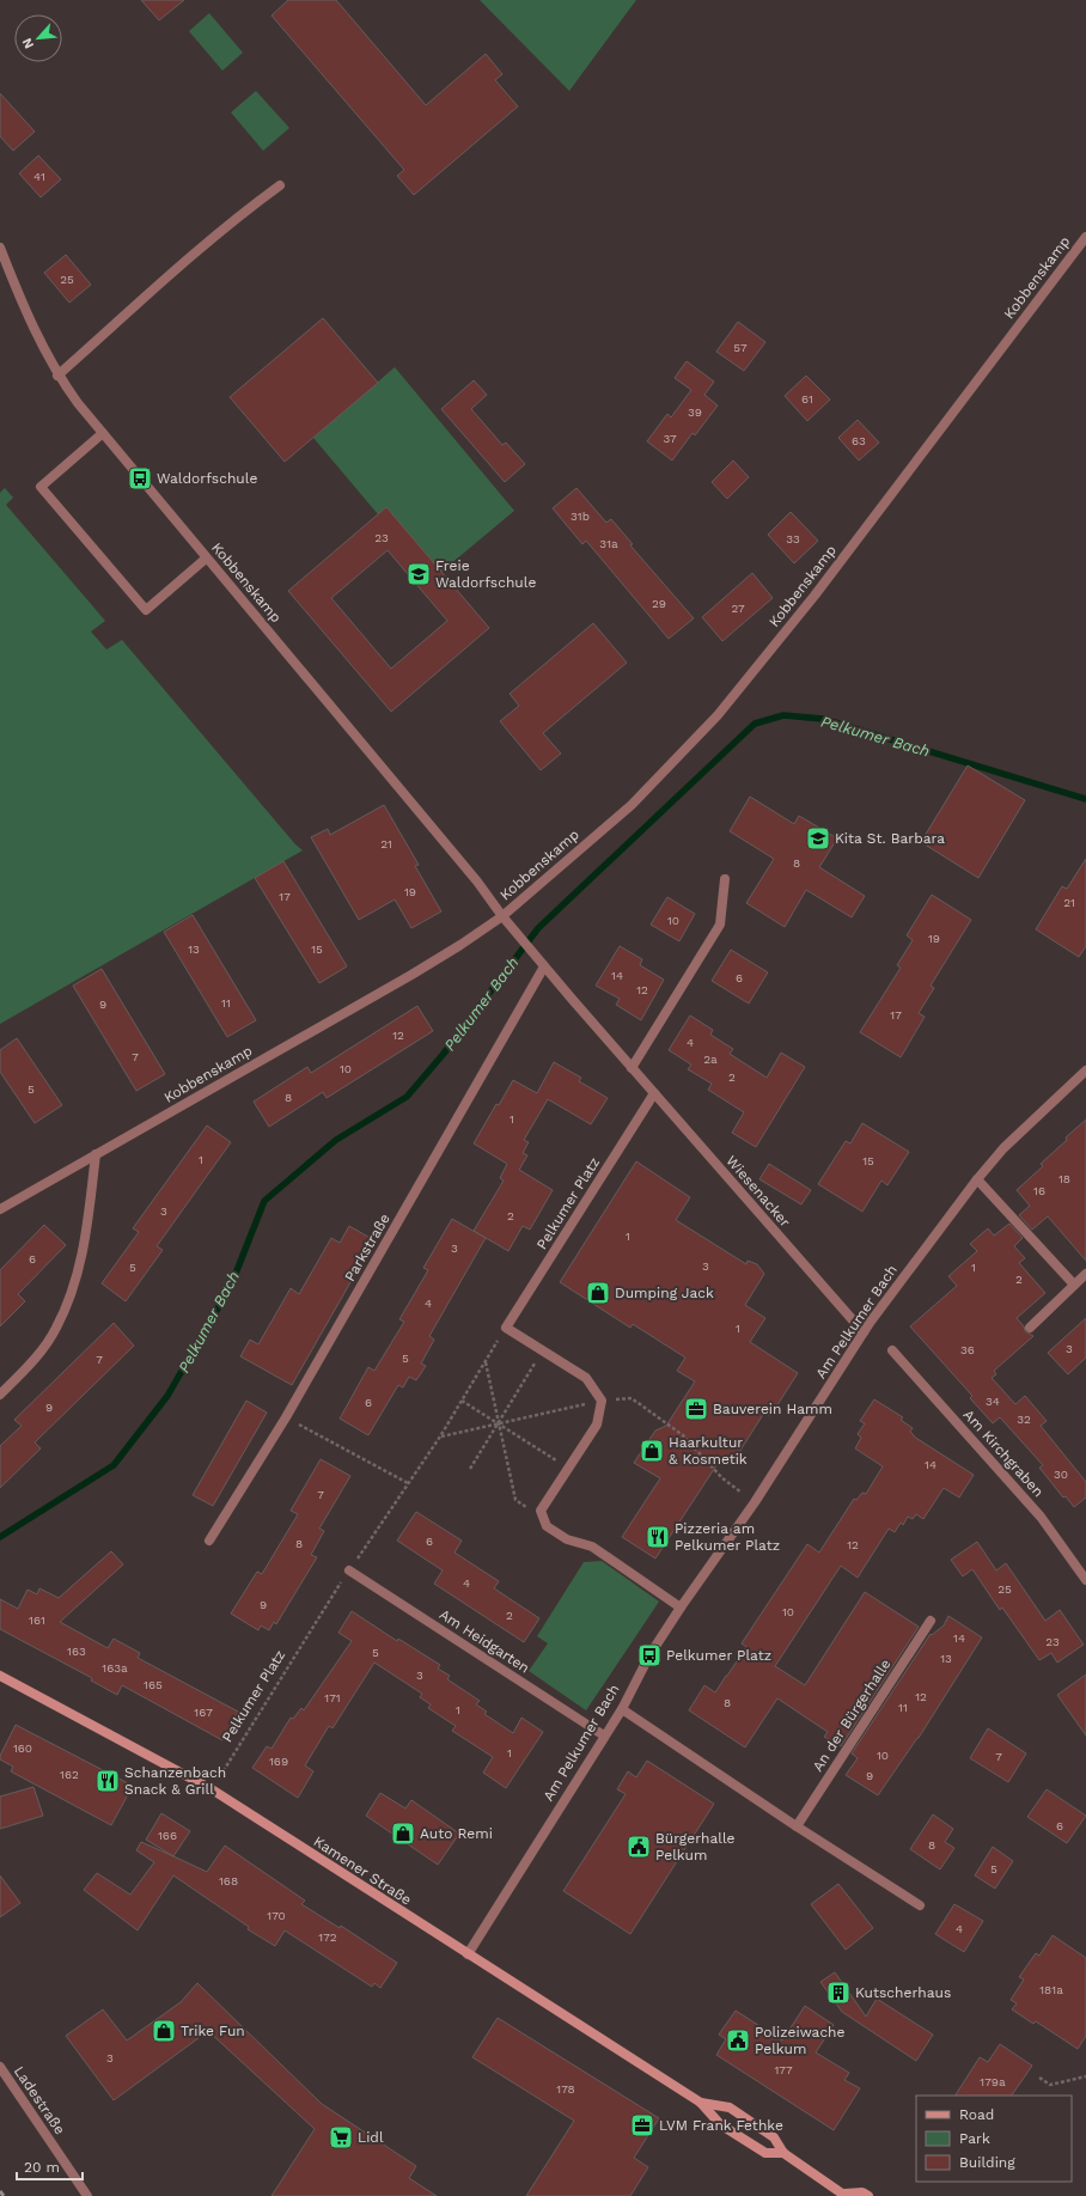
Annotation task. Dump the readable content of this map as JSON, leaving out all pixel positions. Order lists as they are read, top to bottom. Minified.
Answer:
{"streets":{"main road":["Kamener Straße"],"street":["Kobbenskamp","Wiesenacker","Pelkumer Platz","Parkstraße","Am Pelkumer Bach","Am Kirchgraben","Am Heidgarten","An der Bürgerhalle","Ladestraße"]},"crossings":[["Kobbenskamp","Wiesenacker"],["Wiesenacker","Pelkumer Platz"],["Wiesenacker","Parkstraße"],["Wiesenacker","Am Pelkumer Bach"],["Pelkumer Platz","Am Heidgarten"],["Pelkumer Platz","Kamener Straße"],["Am Pelkumer Bach","Am Heidgarten"],["Am Pelkumer Bach","Kamener Straße"]],"water":["Pelkumer Bach"],"places":{"bus stop":["Waldorfschule","Pelkumer Platz"],"school or university":["Freie Waldorfschule","Kita St. Barbara"],"shop":["Dumping Jack","Haarkultur & Kosmetik","Auto Remi","Trike Fun"],"office":["Bauverein Hamm","LVM Frank Fethke"],"restaurant":["Pizzeria am Pelkumer Platz","Schanzenbach Snack & Grill"],"public building":["Bürgerhalle Pelkum","Polizeiwache Pelkum"],"building":["Kutscherhaus"],"supermarket":["Lidl"]},"house_numbers":["41","25","57","61","39","37","63","31b","23","33","31a","29","27","21","8","19","17","21","10","19","13","15","14","6","12","11","9","17","12","4","7","2a","10","2","5","8","1","1","15","18","16","3","2","1","3","6","3","5","1","2","4","1","3","36","5","7","34","6","9","32","14","30","7","6","8","12","4","25","9","10","2","161","14","23","163","5","13","163a","3","165","12","171","8","11","1","167","160","1","10","7","169","162","9","6","166","8","5","168","170","4","172","181a","3","177","179a","178"],"legend":["Road","Park","Building"],"scale_bar":"20 m","north":"bottom left"}
